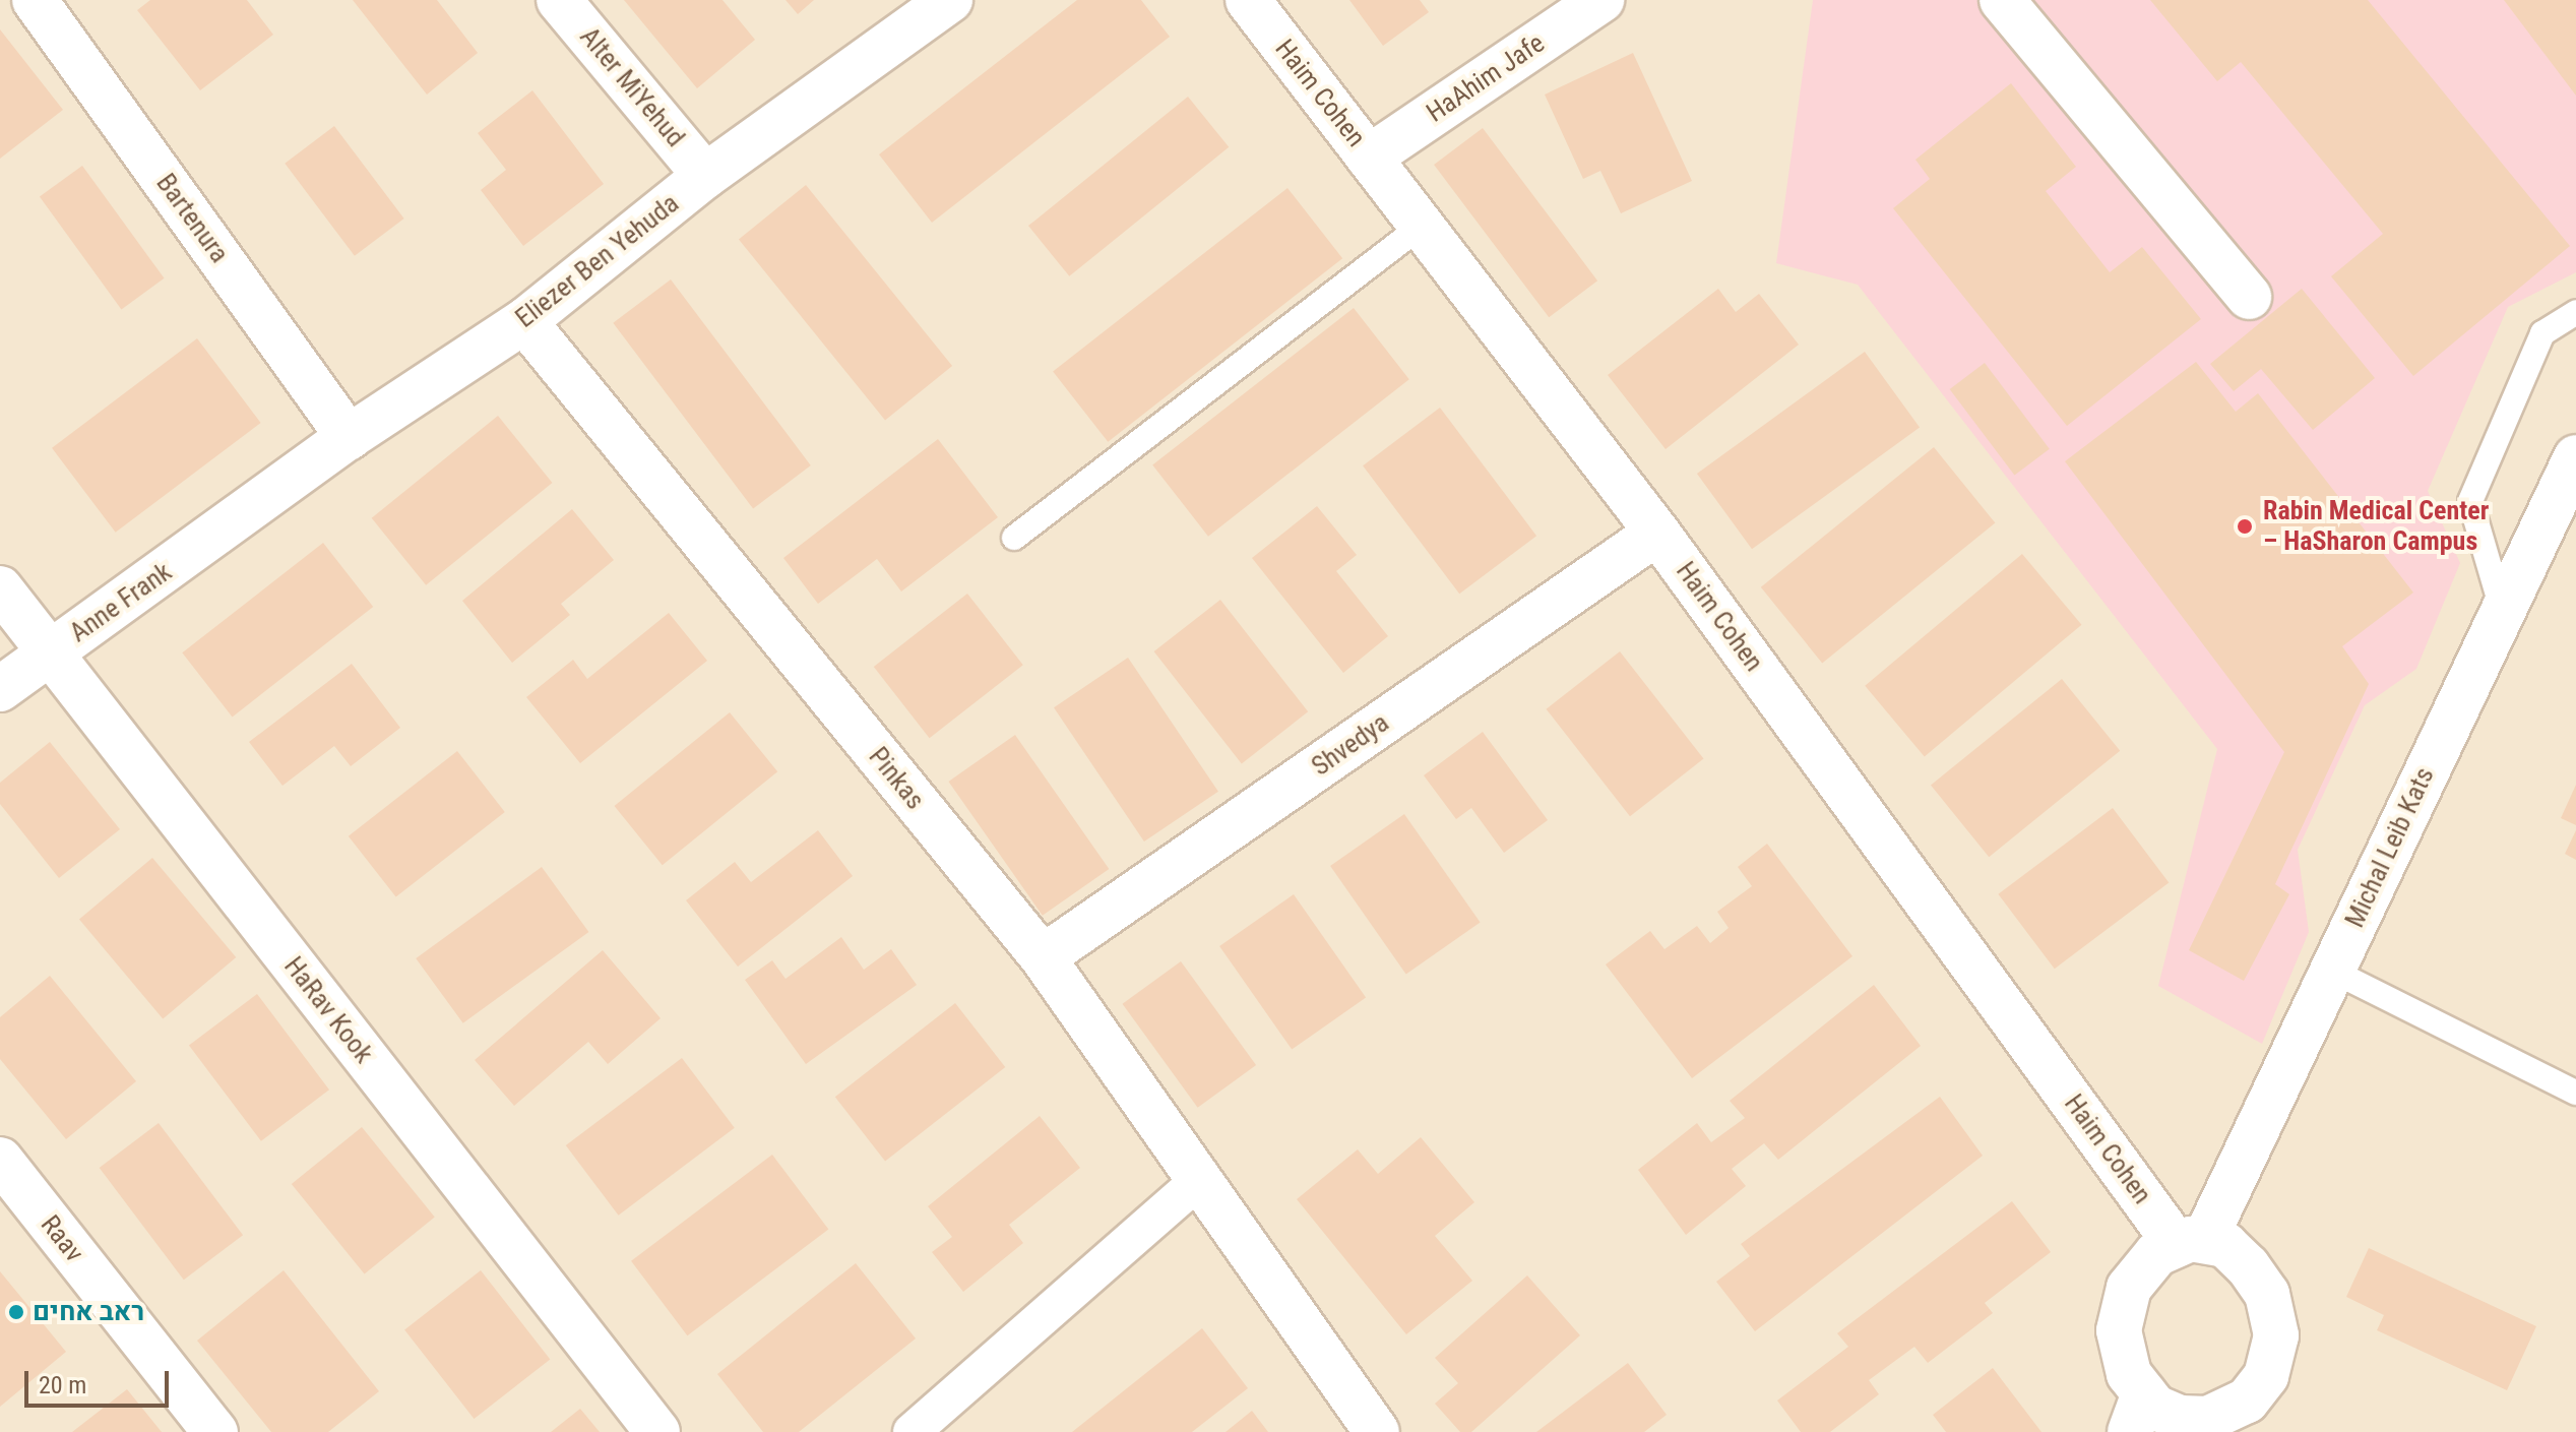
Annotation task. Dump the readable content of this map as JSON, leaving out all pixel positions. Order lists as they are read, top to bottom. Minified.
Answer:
{"streets":{"street":["HaAhim Jafe","Alter MiYehud","Haim Cohen","Bartenura","Eliezer Ben Yehuda","Anne Frank","Shvedya","Pinkas","Michal Leib Kats","HaRav Kook","Raav"]},"crossings":[["HaAhim Jafe","Haim Cohen"],["Alter MiYehud","Eliezer Ben Yehuda"],["Haim Cohen","Shvedya"],["Haim Cohen","Michal Leib Kats"],["Bartenura","Eliezer Ben Yehuda"],["Eliezer Ben Yehuda","Anne Frank"],["Eliezer Ben Yehuda","Pinkas"],["Anne Frank","HaRav Kook"],["Shvedya","Pinkas"]],"places":["Rabin Medical Center – HaSharon Campus","ראב אחים"],"scale_bar":"20 m"}
